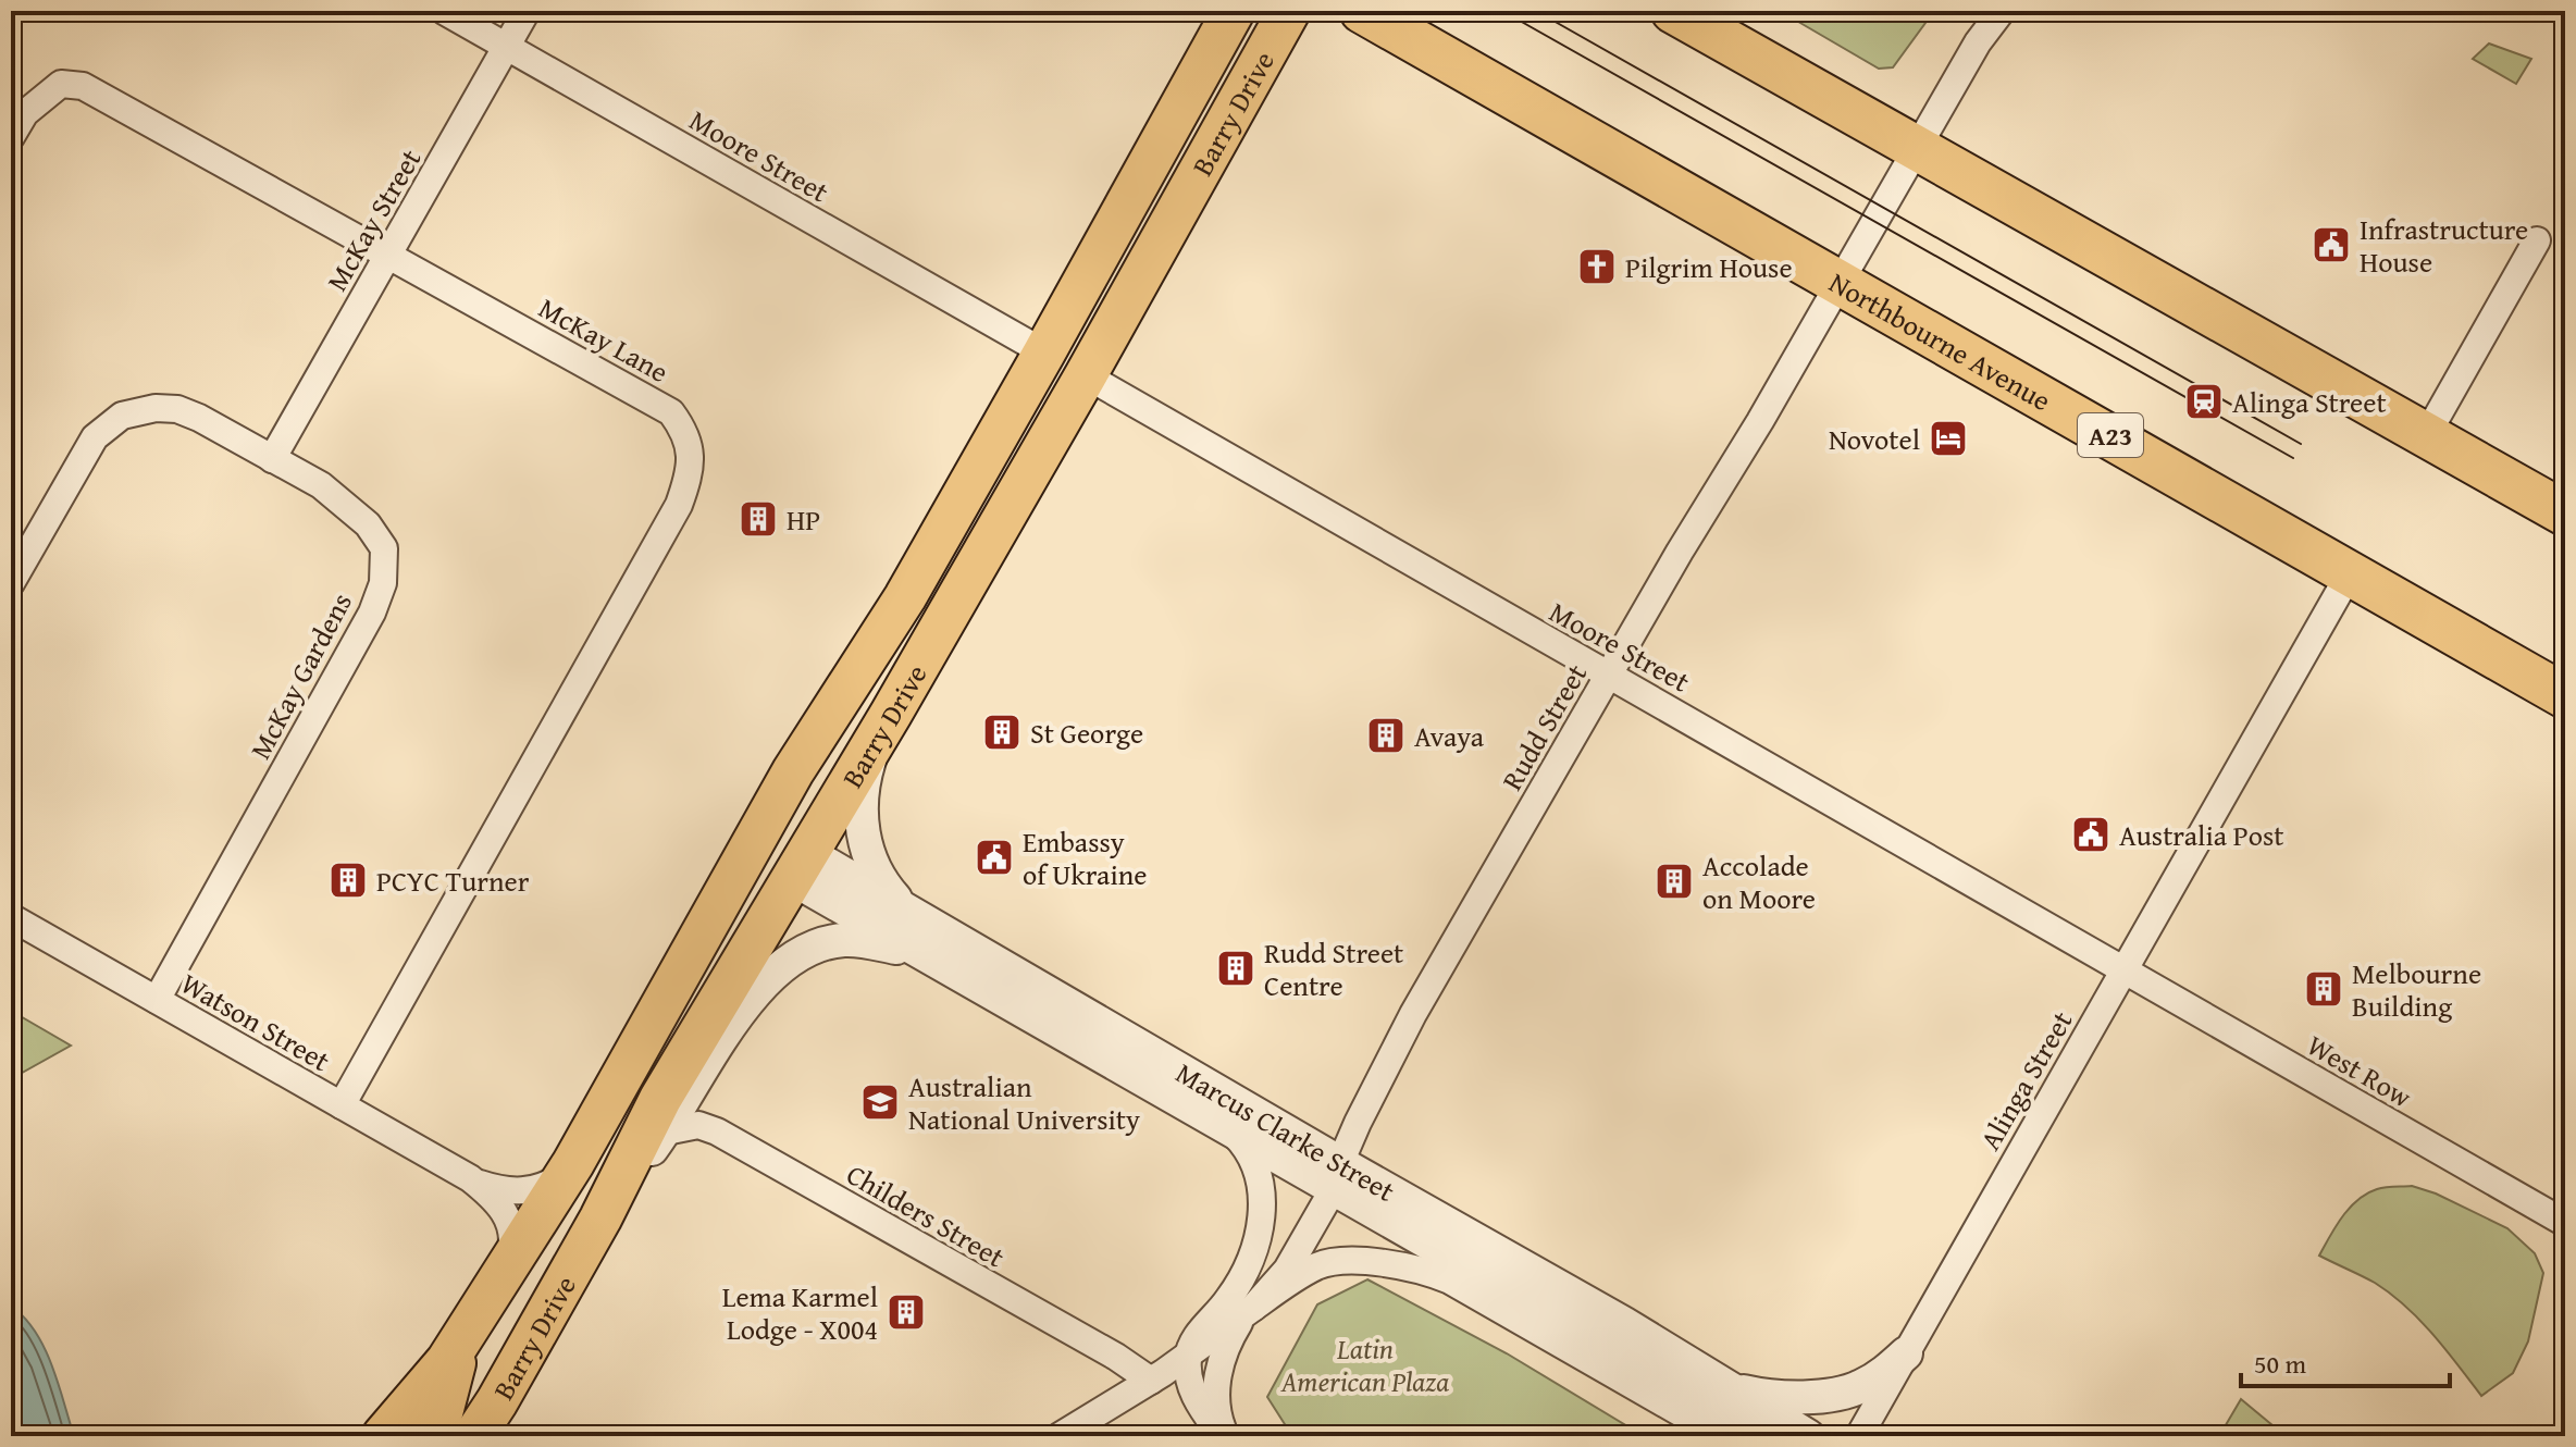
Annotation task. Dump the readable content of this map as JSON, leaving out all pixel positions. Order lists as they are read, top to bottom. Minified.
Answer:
{"streets":{"highway":["Northbourne Avenue","A23"],"main road":["Barry Drive","Marcus Clarke Street"],"street":["Moore Street","McKay Street","McKay Lane","McKay Gardens","Rudd Street","Watson Street","West Row","Alinga Street","Childers Street"]},"crossings":[["Barry Drive","Moore Street"],["Barry Drive","Watson Street"],["Barry Drive","Marcus Clarke Street"],["Moore Street","McKay Street"],["Moore Street","Rudd Street"],["Moore Street","West Row"],["Moore Street","Alinga Street"],["McKay Street","McKay Lane"],["McKay Street","McKay Gardens"],["McKay Lane","Watson Street"],["Northbourne Avenue","Rudd Street"],["Northbourne Avenue","Alinga Street"],["McKay Gardens","Watson Street"],["Rudd Street","Marcus Clarke Street"],["West Row","Alinga Street"]],"parks":["Latin American Plaza"],"places":{"public building":["Infrastructure House","Australia Post","Embassy of Ukraine"],"church":["Pilgrim House"],"station":["Alinga Street"],"hotel":["Novotel"],"building":["HP","St George","Avaya","PCYC Turner","Accolade on Moore","Rudd Street Centre","Melbourne Building","Lema Karmel Lodge - X004"],"school or university":["Australian National University"]},"scale_bar":"50 m"}
